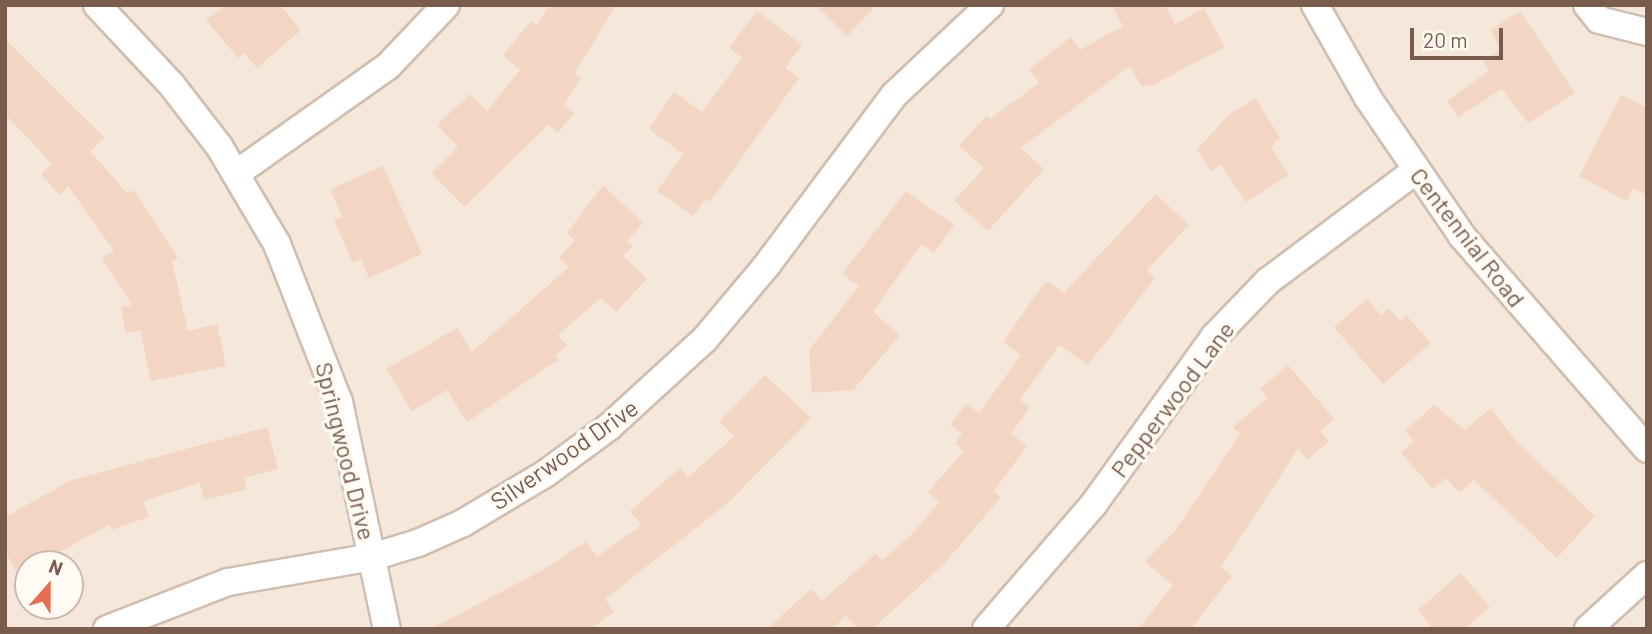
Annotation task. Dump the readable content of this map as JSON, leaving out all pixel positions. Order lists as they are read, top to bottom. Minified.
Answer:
{"streets":{"street":["Centennial Road","Pepperwood Lane","Springwood Drive","Silverwood Drive"]},"crossings":[["Centennial Road","Pepperwood Lane"],["Springwood Drive","Silverwood Drive"]],"scale_bar":"20 m","north":"top"}
